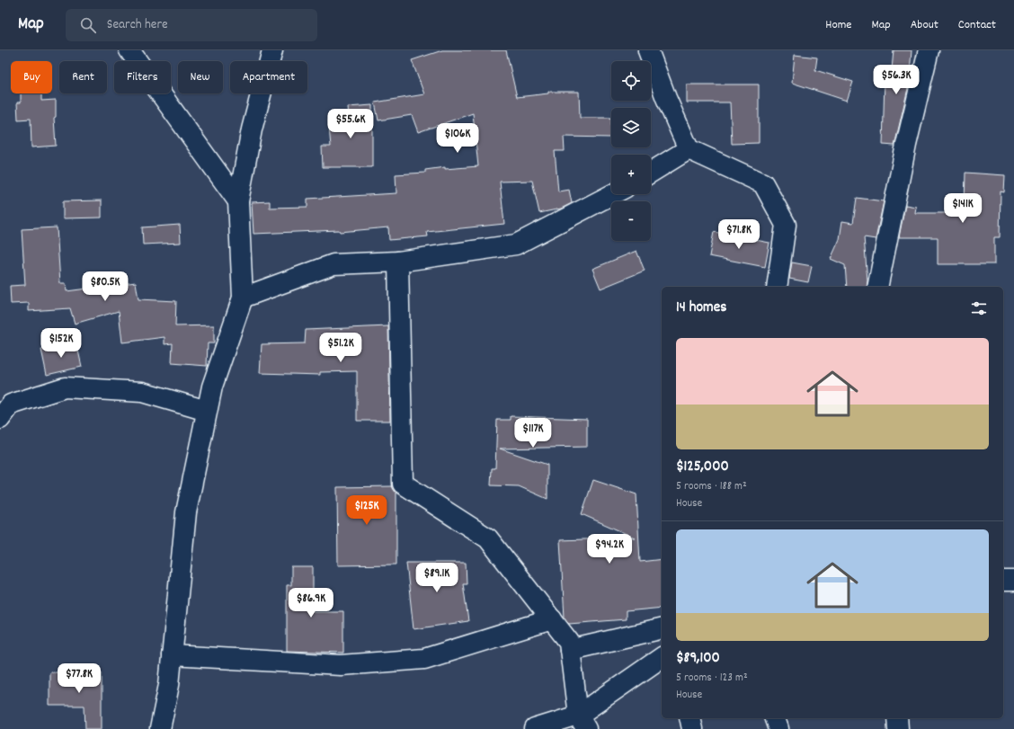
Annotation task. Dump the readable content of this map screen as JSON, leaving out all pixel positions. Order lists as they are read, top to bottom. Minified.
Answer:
{"page":{"header":"Map","search":"Search here","nav":["Home","Map","About","Contact"],"map_buttons":["+","−"],"chip":["Buy","Rent","Filters","New","Apartment"],"price":["$56.3K","$55.6K","$106K","$141K","$71.8K","$80.5K","$152K","$51.2K","$117K","$125K","$94.2K","$89.1K","$86.9K","$77.8K"],"heading":"14 homes","list":[{"name":"$125,000","note":"5 rooms · 188 m² · House"},{"name":"$89,100","note":"5 rooms · 123 m² · House"}]}}
